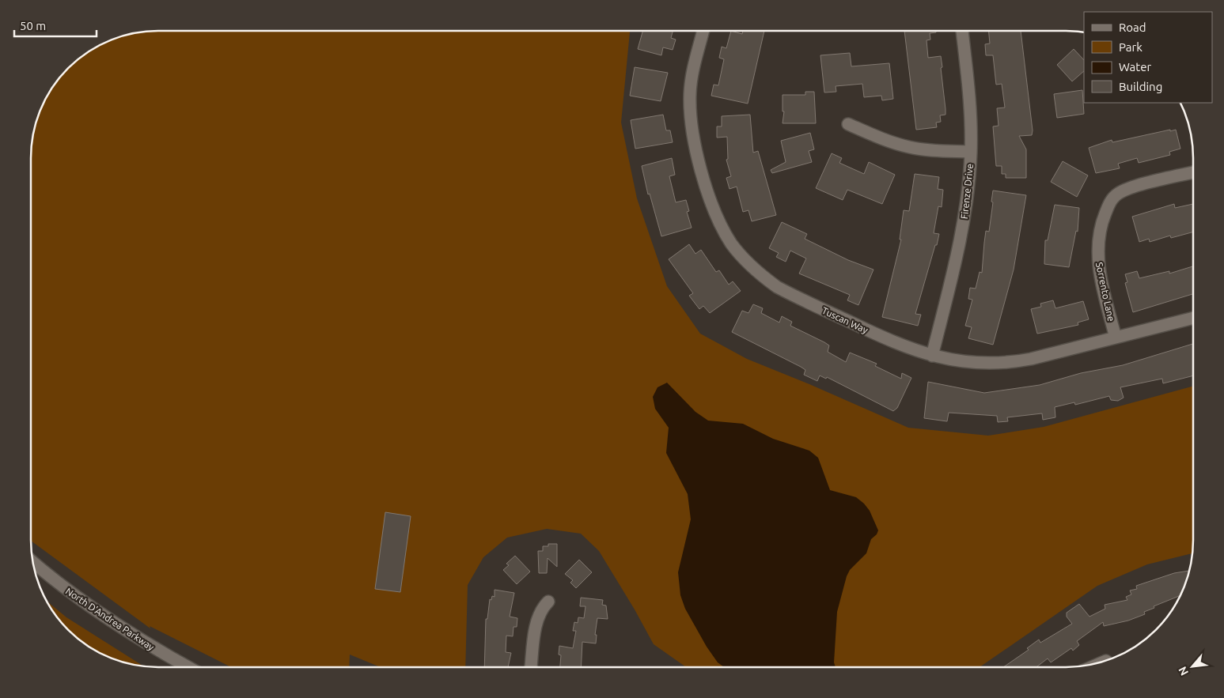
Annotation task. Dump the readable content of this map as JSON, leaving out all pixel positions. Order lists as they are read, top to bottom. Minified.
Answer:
{"streets":{"street":["Firenze Drive","Sorrento Lane","Tuscan Way","North D'Andrea Parkway"]},"crossings":[["Firenze Drive","Tuscan Way"],["Sorrento Lane","Tuscan Way"]],"legend":["Road","Park","Water","Building"],"scale_bar":"50 m","north":"bottom left"}
